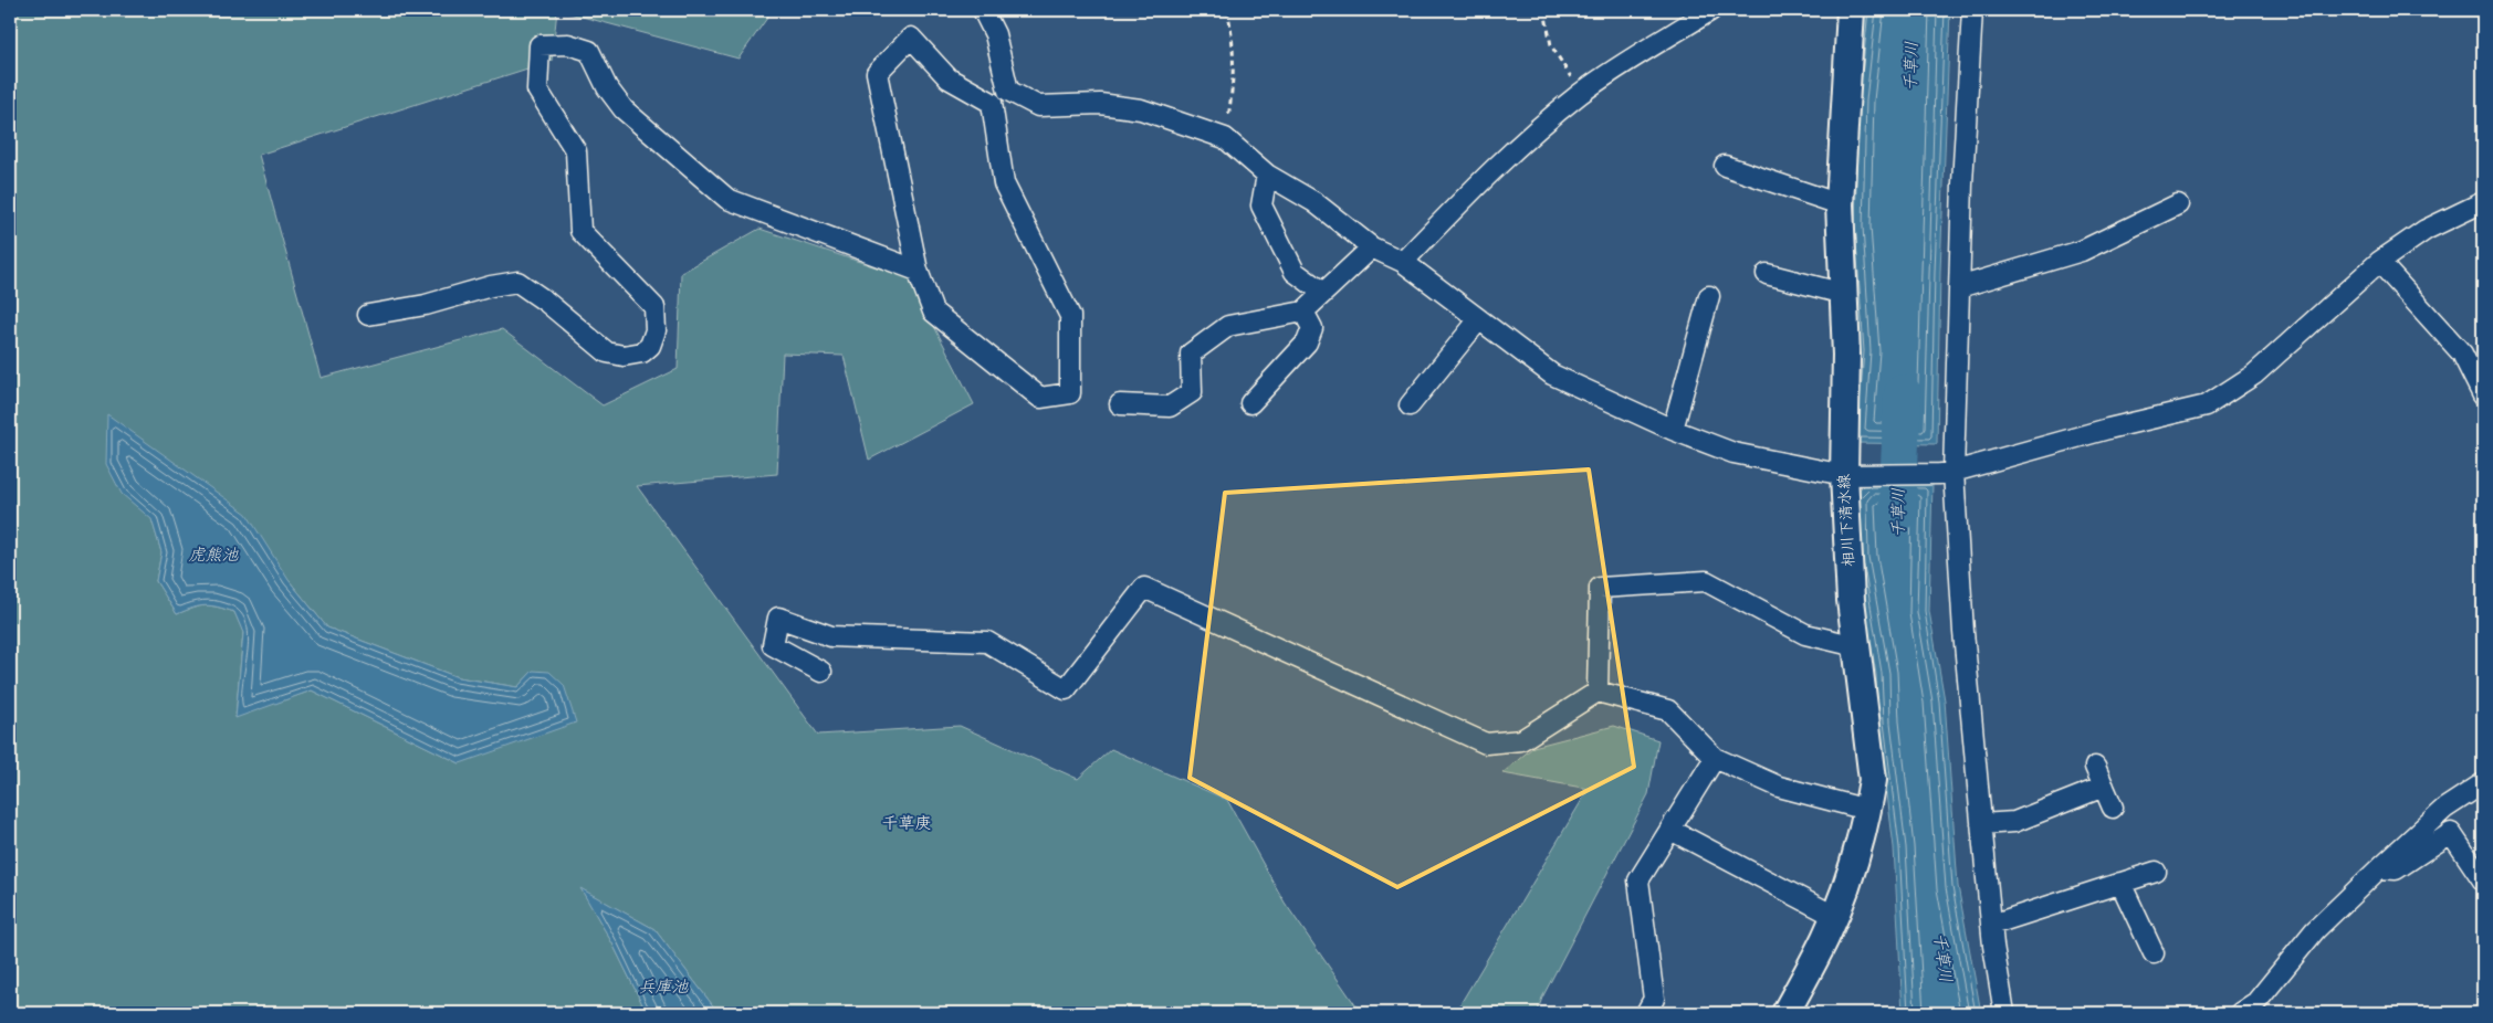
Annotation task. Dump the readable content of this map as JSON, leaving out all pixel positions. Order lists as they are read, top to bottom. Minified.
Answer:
{"streets":{"main road":["相川下清水線"]},"districts":["千草庚"],"water":["千草川","虎熊池","兵庫池"]}
